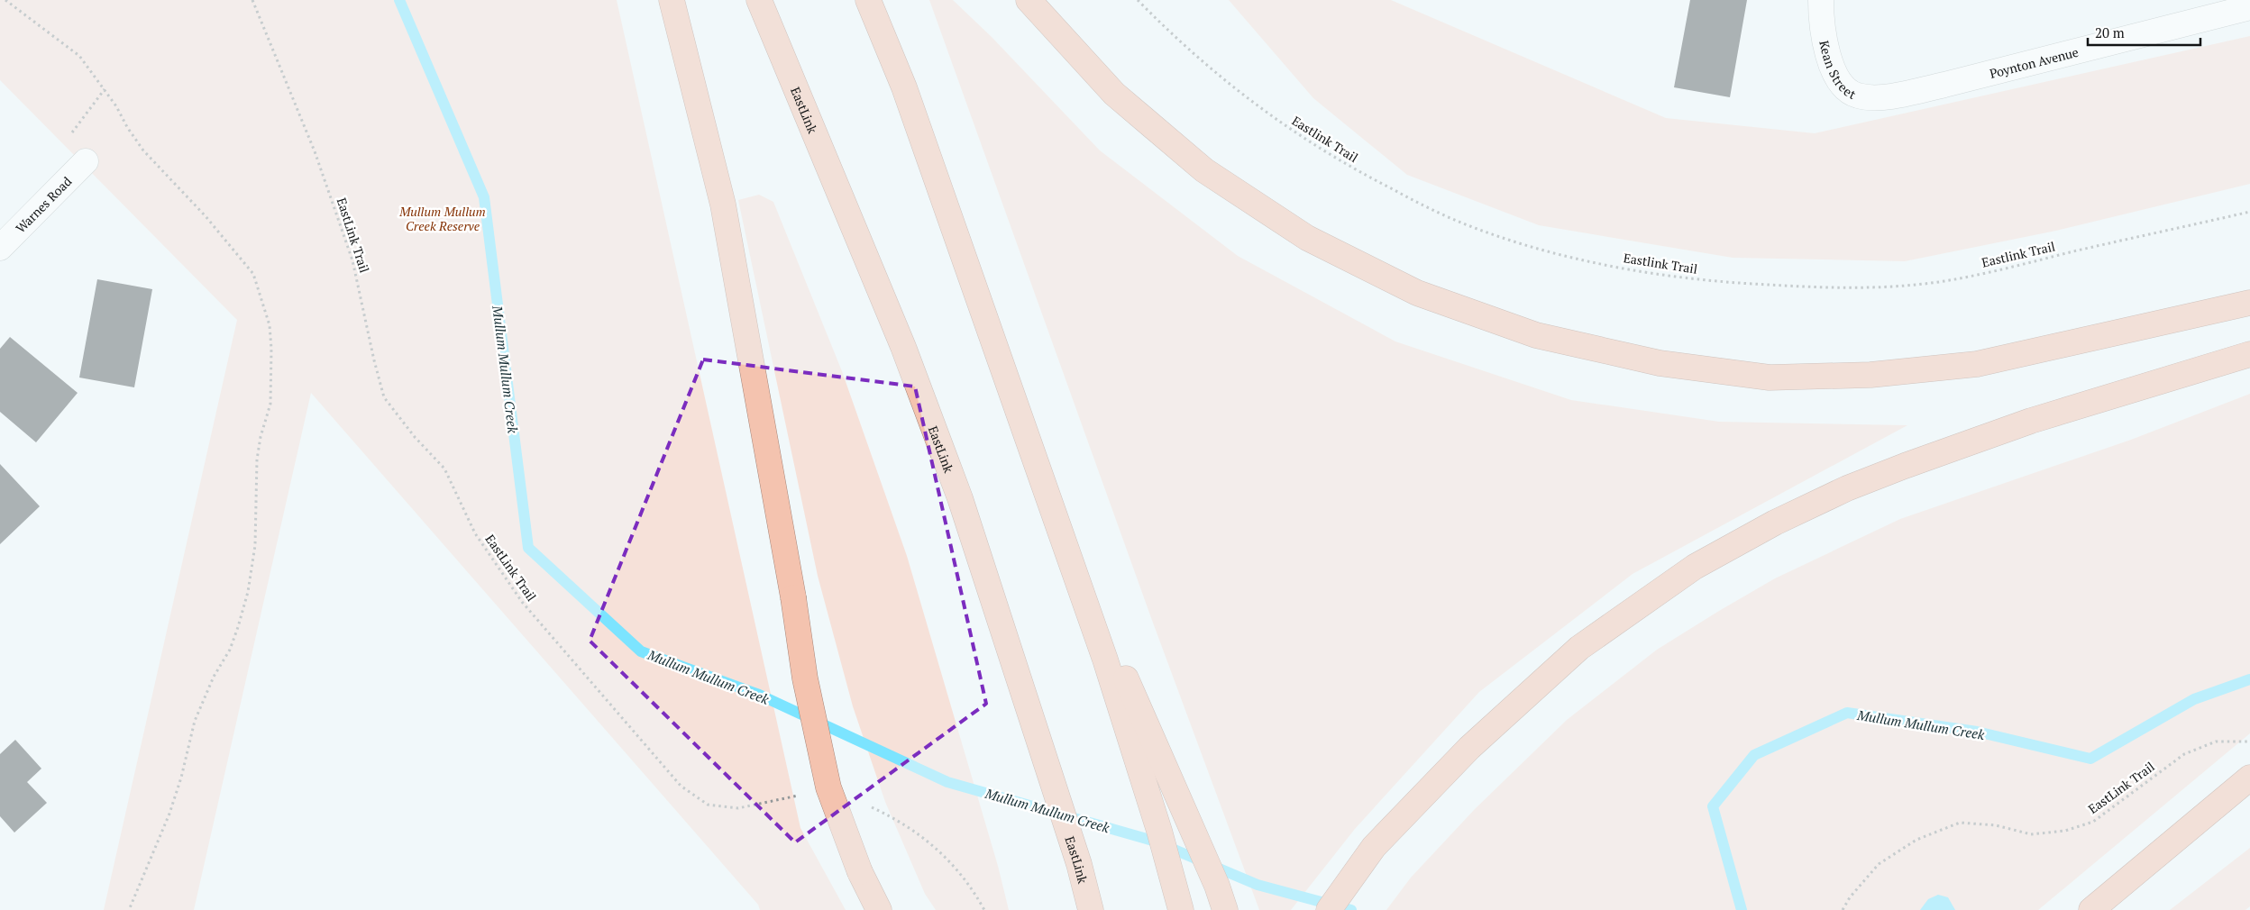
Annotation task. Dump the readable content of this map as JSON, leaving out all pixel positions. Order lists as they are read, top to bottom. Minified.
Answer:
{"streets":{"highway":["EastLink"],"street":["Poynton Avenue","Kean Street","Warnes Road"],"path":["Eastlink Trail","EastLink Trail"]},"crossings":[["Poynton Avenue","Kean Street"]],"water":["Mullum Mullum Creek"],"parks":["Mullum Mullum Creek Reserve"],"scale_bar":"20 m"}
